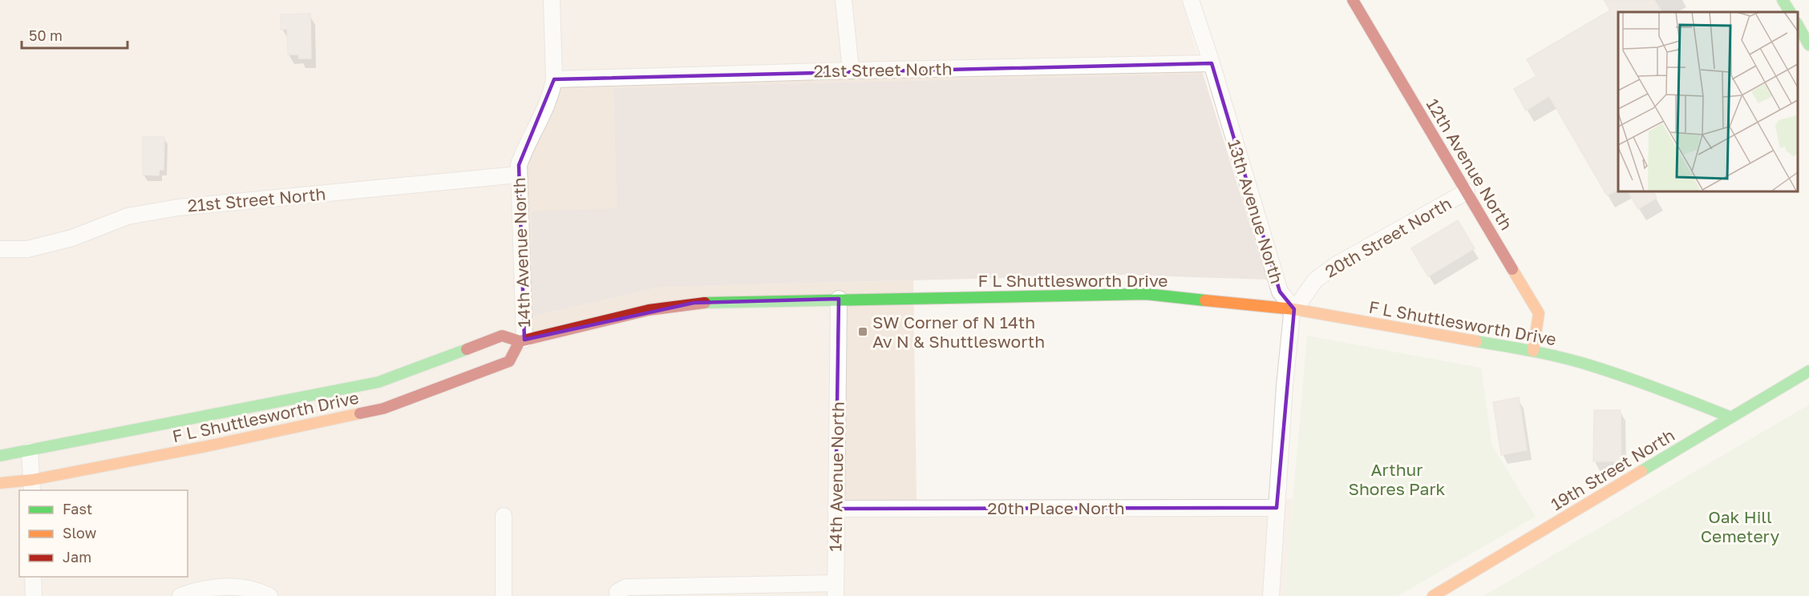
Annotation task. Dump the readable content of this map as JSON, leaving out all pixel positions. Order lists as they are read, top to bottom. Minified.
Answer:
{"streets":{"main road":["12th Avenue North","F L Shuttlesworth Drive","19th Street North"],"street":["21st Street North","13th Avenue North","20th Street North","14th Avenue North","20th Place North"]},"crossings":[["21st Street North","13th Avenue North"],["21st Street North","14th Avenue North"],["12th Avenue North","20th Street North"],["12th Avenue North","F L Shuttlesworth Drive"],["13th Avenue North","20th Street North"],["13th Avenue North","F L Shuttlesworth Drive"],["20th Street North","F L Shuttlesworth Drive"],["14th Avenue North","F L Shuttlesworth Drive"],["14th Avenue North","20th Place North"],["F L Shuttlesworth Drive","19th Street North"]],"parks":["Arthur Shores Park","Oak Hill Cemetery"],"places":{"transit":["SW Corner of N 14th Av N & Shuttlesworth"]},"legend":["Fast","Slow","Jam"],"scale_bar":"50 m"}
